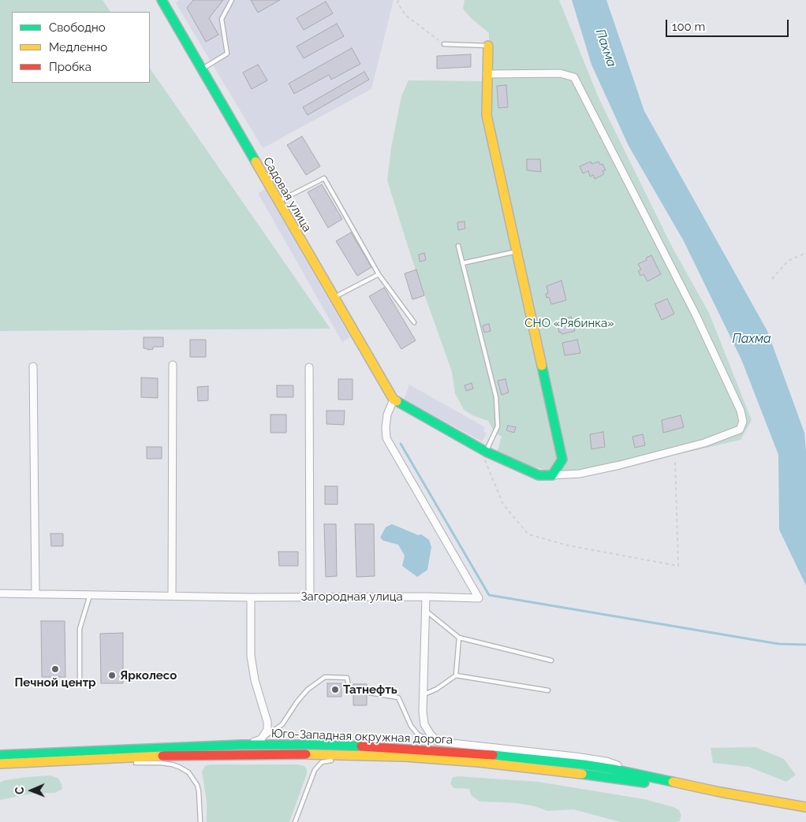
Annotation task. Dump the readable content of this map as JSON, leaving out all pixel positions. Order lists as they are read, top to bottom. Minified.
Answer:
{"streets":{"main road":["Садовая улица","Юго-Западная окружная дорога"],"street":["Загородная улица"]},"crossings":[["Садовая улица","Загородная улица"]],"water":["Пахма"],"parks":["СНО «Рябинка»"],"places":["Печной центр","Ярколесо","Татнефть"],"legend":["Свободно","Медленно","Пробка"],"scale_bar":"100 m","north":"left"}
